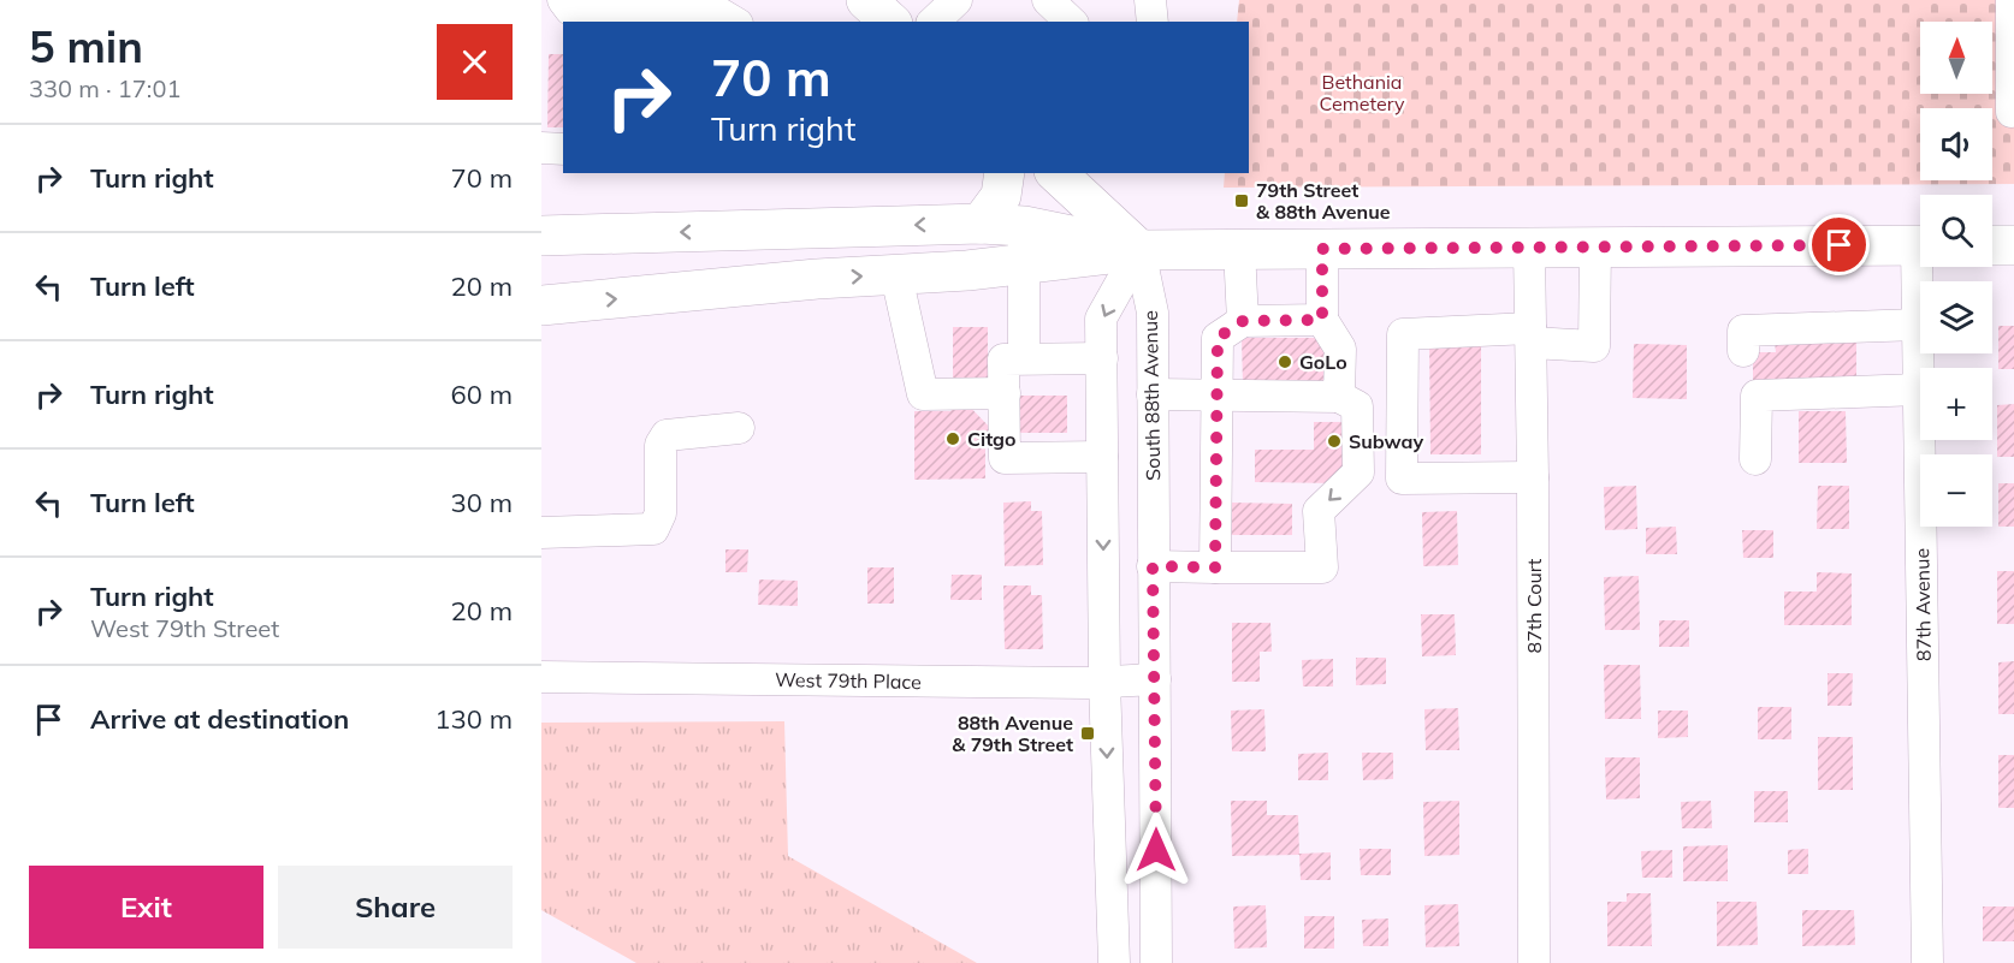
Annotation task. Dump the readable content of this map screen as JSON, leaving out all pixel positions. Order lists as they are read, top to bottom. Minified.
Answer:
{"streets":{"street":["South 88th Avenue","87th Avenue","87th Court","West 79th Place"]},"crossings":[["South 88th Avenue","West 79th Place"]],"parks":["Bethania Cemetery"],"places":{"transit":["79th Street & 88th Avenue","88th Avenue & 79th Street"],"other":["GoLo","Citgo","Subway"]},"north":"top","page":{"heading":["5 min","330 m · 17:01"],"map_buttons":["+","−"],"turn":["70 m","Turn right"],"list":[{"name":"Turn right","value":"70 m"},{"name":"Turn left","value":"20 m"},{"name":"Turn right","value":"60 m"},{"name":"Turn left","value":"30 m"},{"name":"Turn right","note":"West 79th Street","value":"20 m"},{"name":"Arrive at destination","value":"130 m"}],"buttons":["Exit","Share"]}}
